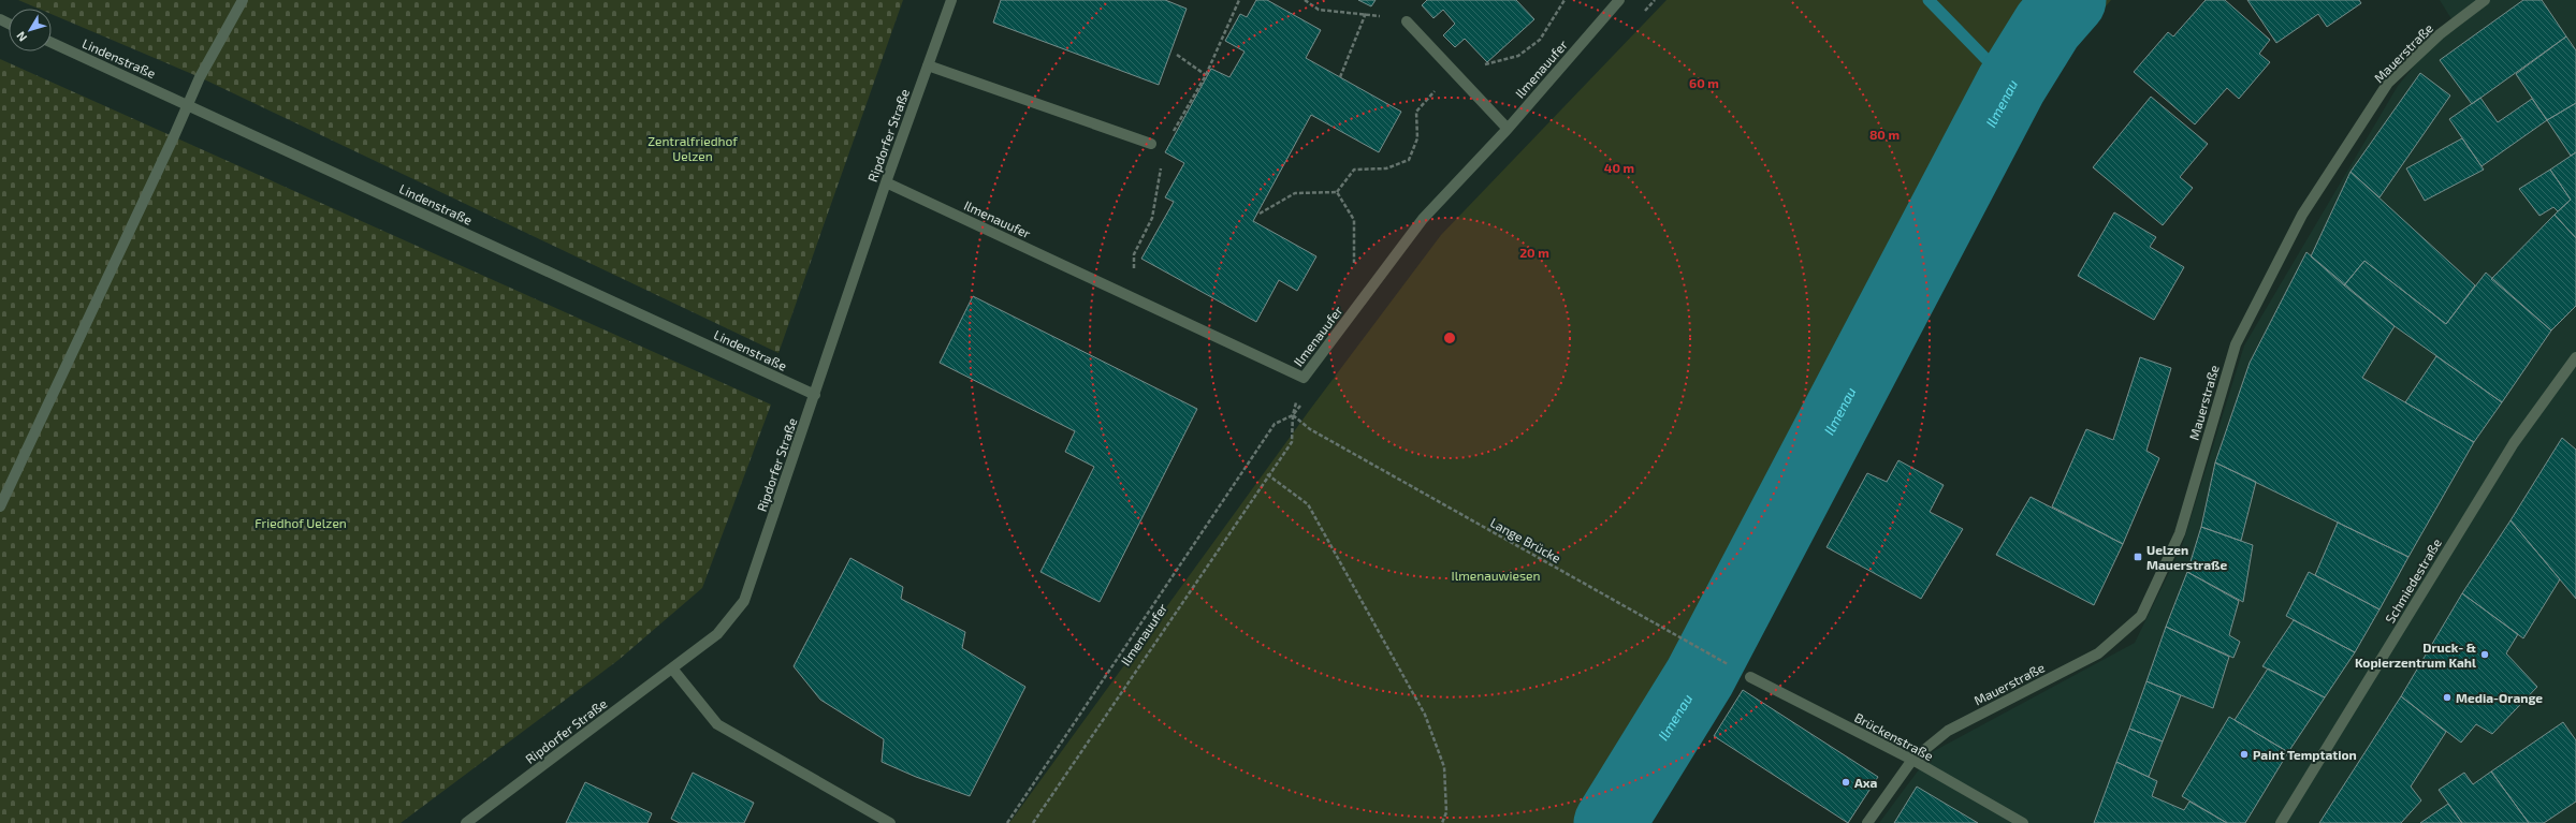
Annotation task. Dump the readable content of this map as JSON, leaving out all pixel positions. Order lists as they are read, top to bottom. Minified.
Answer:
{"streets":{"street":["Mauerstraße","Lindenstraße","Ilmenauufer","Ripdorfer Straße","Schmiedestraße","Brückenstraße"],"path":["Lange Brücke"]},"crossings":[["Mauerstraße","Brückenstraße"],["Lindenstraße","Ripdorfer Straße"],["Ilmenauufer","Ripdorfer Straße"],["Ilmenauufer","Lange Brücke"],["Lange Brücke","Brückenstraße"]],"water":["Ilmenau"],"parks":["Zentralfriedhof Uelzen","Friedhof Uelzen","Ilmenauwiesen"],"places":{"transit":["Uelzen Mauerstraße"],"other":["Druck- & Kopierzentrum Kahl","Media-Orange","Paint Temptation","Axa"]},"north":"bottom left","rings":["60 m","80 m","40 m","20 m"]}
